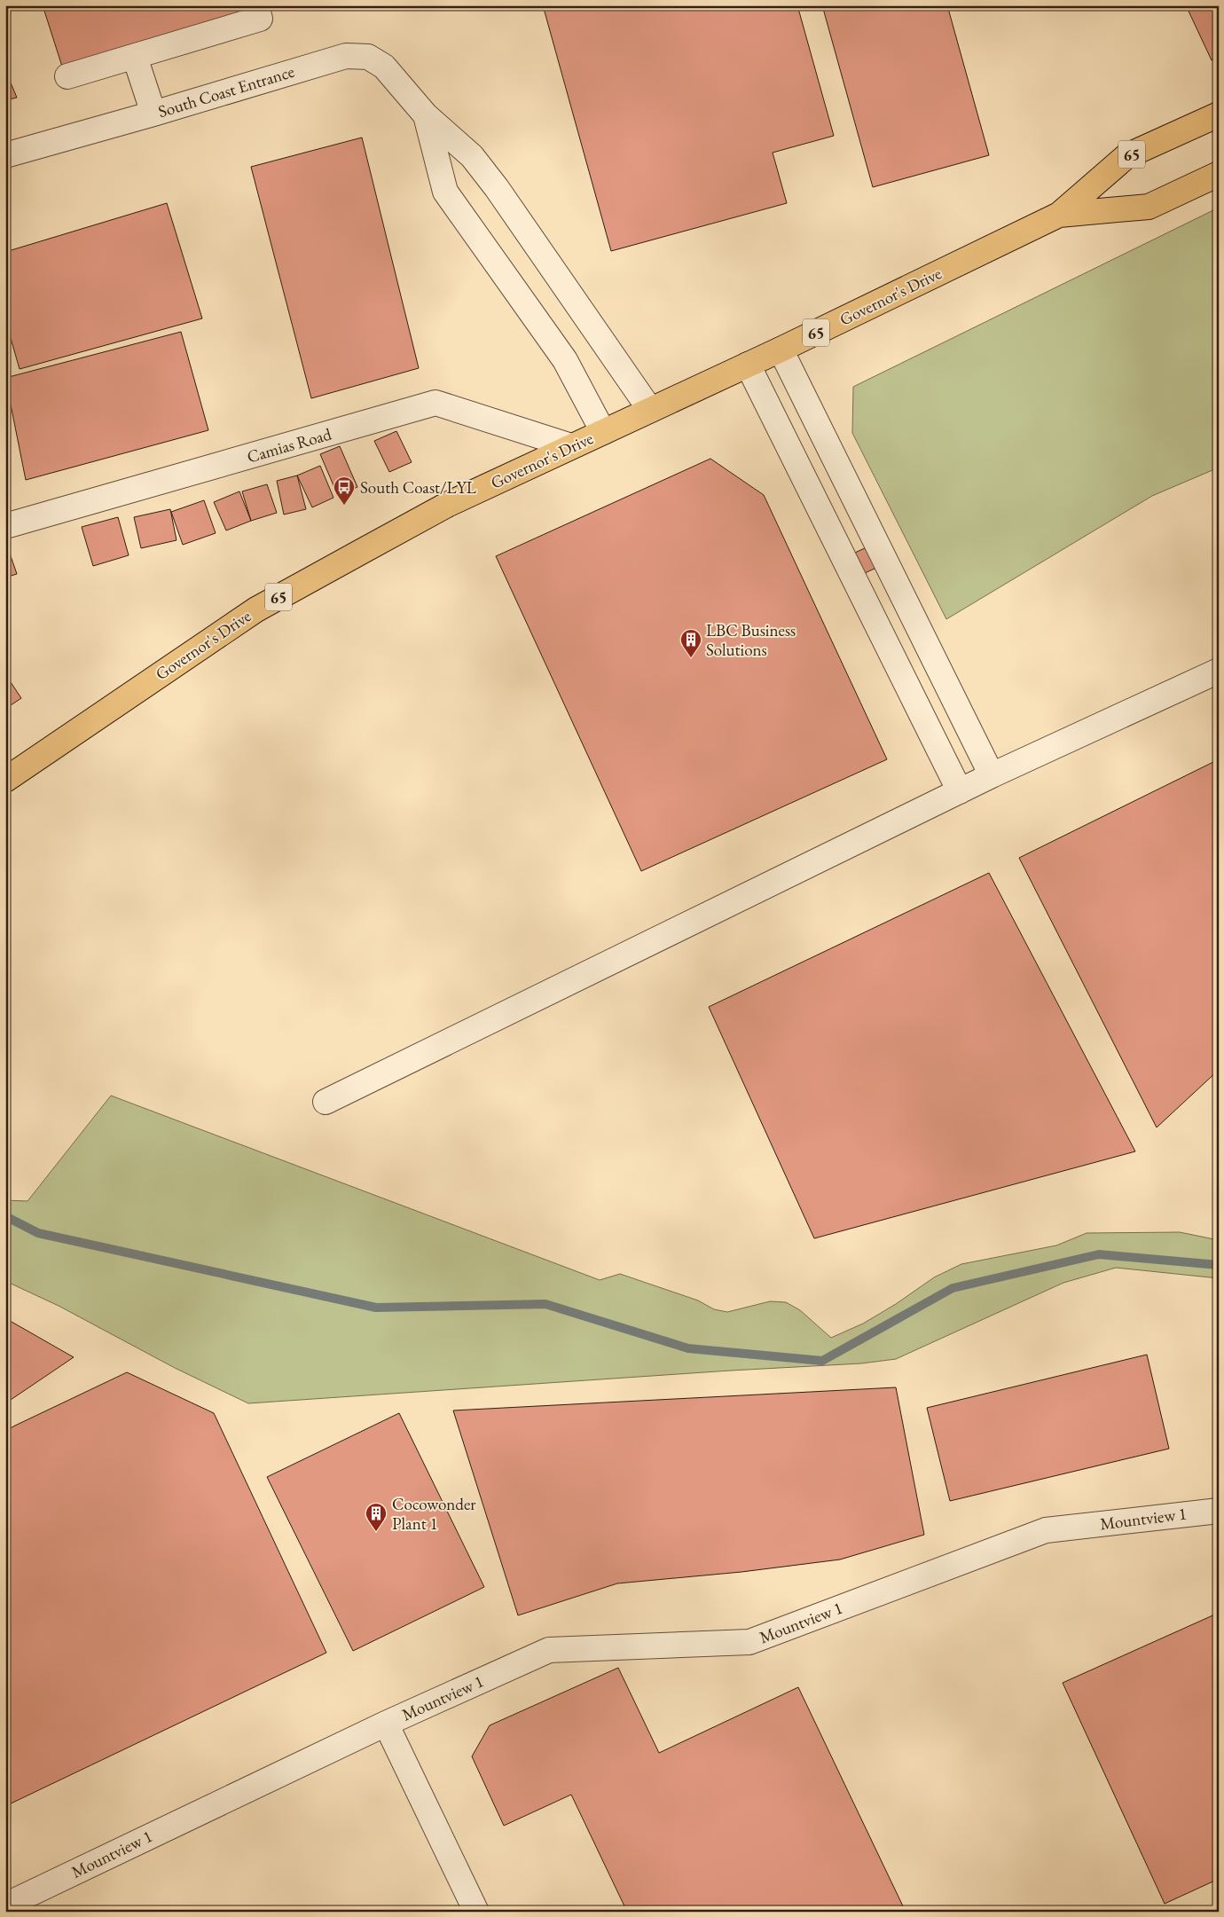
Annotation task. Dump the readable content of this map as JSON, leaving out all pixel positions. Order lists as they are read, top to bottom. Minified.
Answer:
{"streets":{"highway":["65","Governor's Drive"],"street":["South Coast Entrance","Camias Road","Mountview 1"]},"crossings":[["South Coast Entrance","Governor's Drive"],["Governor's Drive","Camias Road"]],"places":{"bus stop":["South Coast/LYL"],"building":["LBC Business Solutions","Cocowonder Plant 1"]}}
